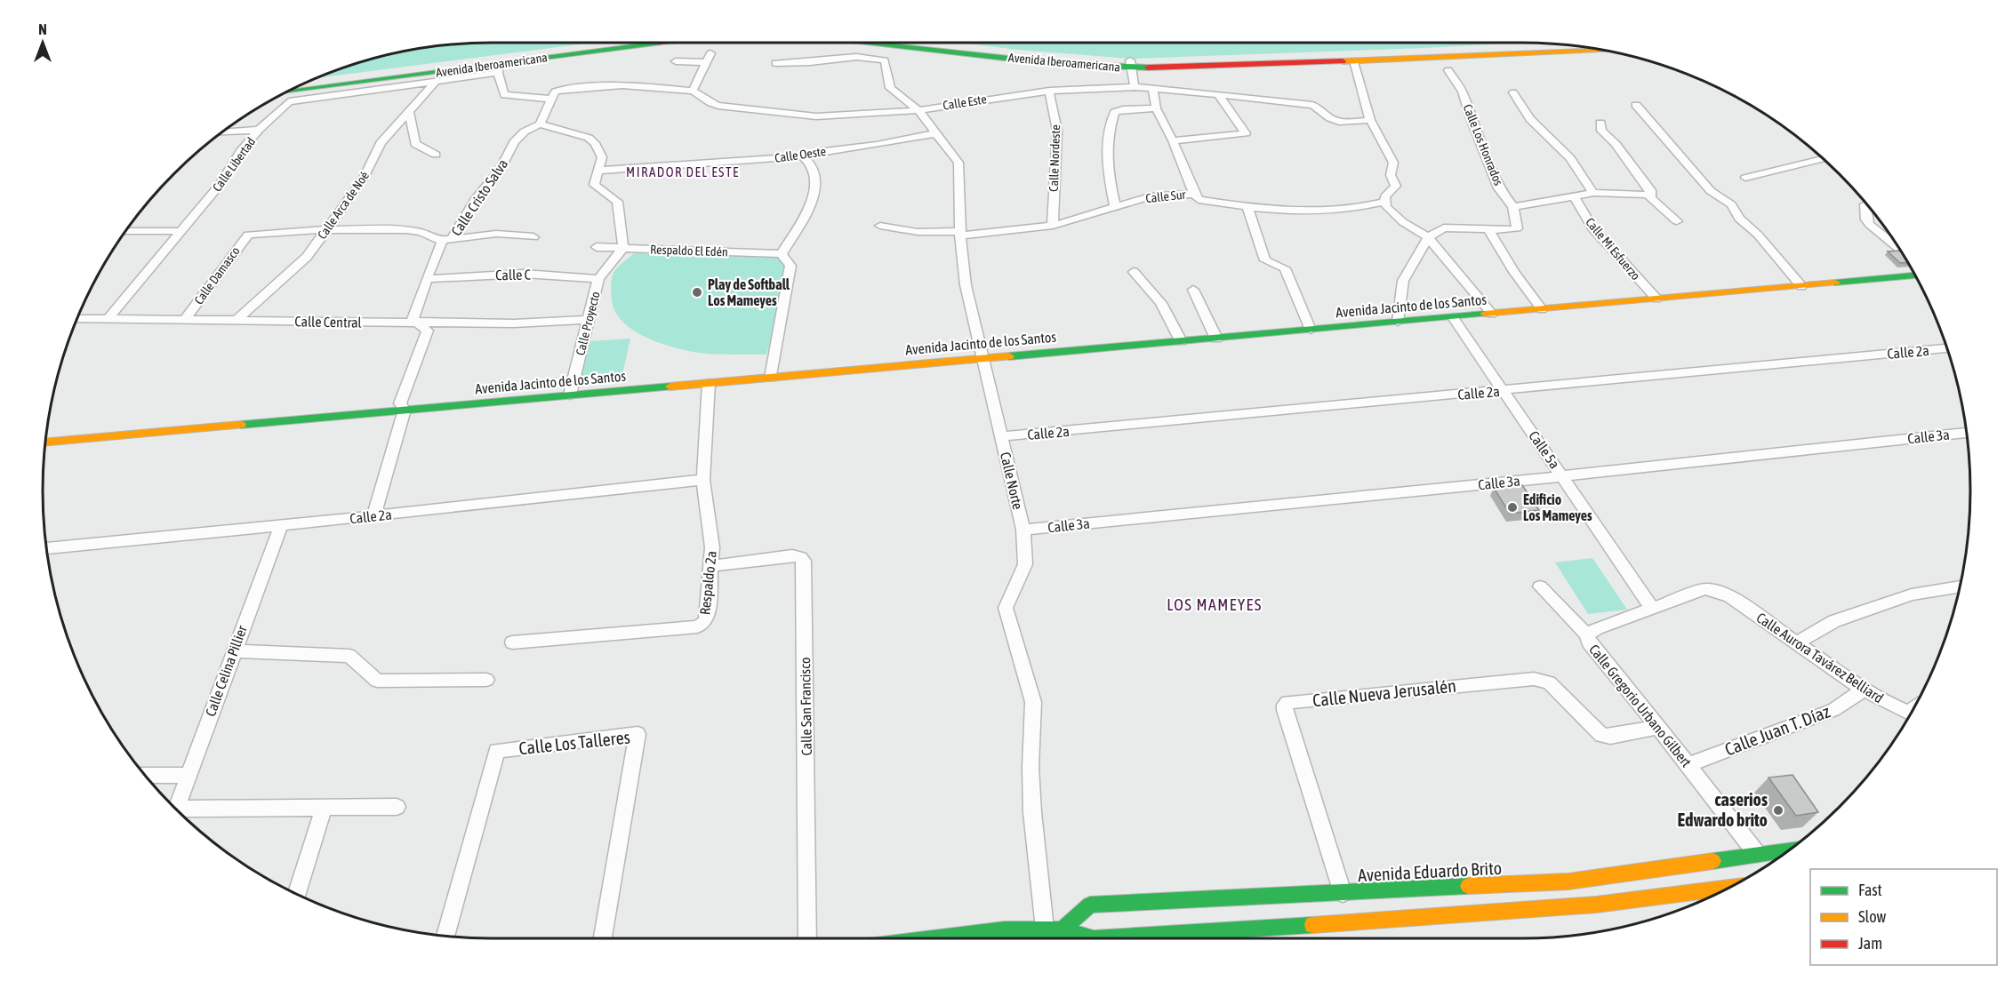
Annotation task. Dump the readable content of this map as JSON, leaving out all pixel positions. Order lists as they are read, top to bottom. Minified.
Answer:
{"streets":{"street":["Avenida Iberoamericana","Calle Este","Calle Los Honrados","Calle Oeste","Calle Nordeste","Calle Libertad","Calle Sur","Calle Cristo Salva","Calle Arca de Noé","Calle Mi Esfuerzo","Respaldo El Edén","Calle C","Calle Damasco","Avenida Jacinto de los Santos","Calle Central","Calle Proyecto","Calle 2a","Calle 3a","Calle 5a","Calle Norte","Respaldo 2a","Calle Aurora Tavárez Belliard","Calle Celina Pillier","Calle Nueva Jerusalén","Calle Gregorio Urbano Gilbert","Calle San Francisco","Calle Juan T. Díaz","Calle Los Talleres","Avenida Eduardo Brito"]},"crossings":[["Avenida Iberoamericana","Calle Libertad"],["Calle Este","Calle Nordeste"],["Calle Este","Calle Norte"],["Calle Oeste","Calle Norte"],["Calle Nordeste","Calle Sur"],["Calle Libertad","Calle Arca de Noé"],["Calle Libertad","Calle Central"],["Calle Sur","Calle Norte"],["Calle Cristo Salva","Calle C"],["Calle Cristo Salva","Calle Damasco"],["Calle Cristo Salva","Avenida Jacinto de los Santos"],["Calle Cristo Salva","Calle Central"],["Calle Cristo Salva","Calle 2a"],["Calle Arca de Noé","Calle Damasco"],["Calle Arca de Noé","Calle Central"],["Calle Mi Esfuerzo","Avenida Jacinto de los Santos"],["Respaldo El Edén","Calle Proyecto"],["Calle C","Calle Proyecto"],["Calle Damasco","Calle Central"],["Avenida Jacinto de los Santos","Calle Proyecto"],["Avenida Jacinto de los Santos","Calle 5a"],["Avenida Jacinto de los Santos","Calle Norte"],["Avenida Jacinto de los Santos","Respaldo 2a"],["Calle Central","Calle Proyecto"],["Calle 2a","Calle 5a"],["Calle 2a","Calle Norte"],["Calle 2a","Respaldo 2a"],["Calle 2a","Calle Celina Pillier"],["Calle 3a","Calle 5a"],["Calle 3a","Calle Norte"],["Calle 5a","Calle Aurora Tavárez Belliard"],["Respaldo 2a","Calle San Francisco"],["Calle Aurora Tavárez Belliard","Calle Juan T. Díaz"],["Calle Nueva Jerusalén","Calle Gregorio Urbano Gilbert"],["Calle Nueva Jerusalén","Avenida Eduardo Brito"],["Calle Gregorio Urbano Gilbert","Calle Juan T. Díaz"],["Calle Gregorio Urbano Gilbert","Avenida Eduardo Brito"]],"districts":["MIRADOR DEL ESTE","LOS MAMEYES"],"places":["Play de Softball Los Mameyes","Edificio Los Mameyes","caserios Edwardo brito"],"legend":["Fast","Slow","Jam"],"north":"top"}
